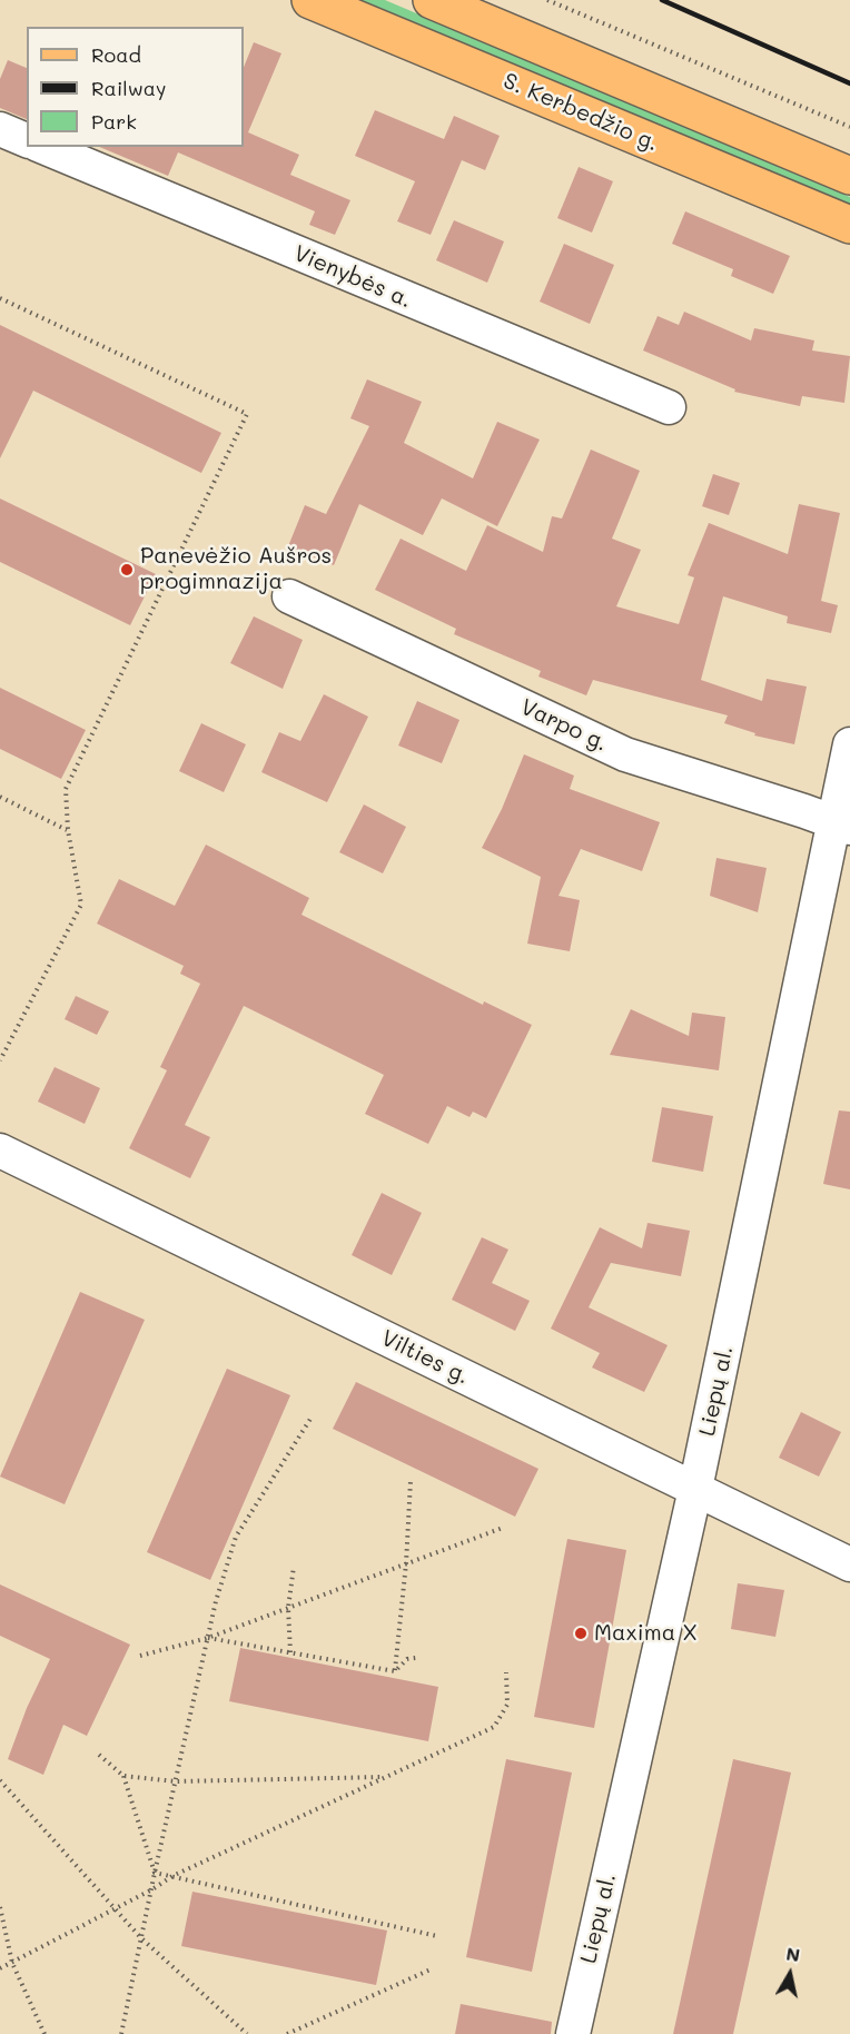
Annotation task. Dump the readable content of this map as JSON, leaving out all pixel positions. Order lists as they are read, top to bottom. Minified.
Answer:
{"streets":{"main road":["S. Kerbedžio g."],"street":["Vienybės a.","Varpo g.","Vilties g.","Liepų al."]},"crossings":[["Varpo g.","Liepų al."],["Vilties g.","Liepų al."]],"places":["Panevėžio Aušros progimnazija","Maxima X"],"legend":["Road","Railway","Park"],"north":"top"}
